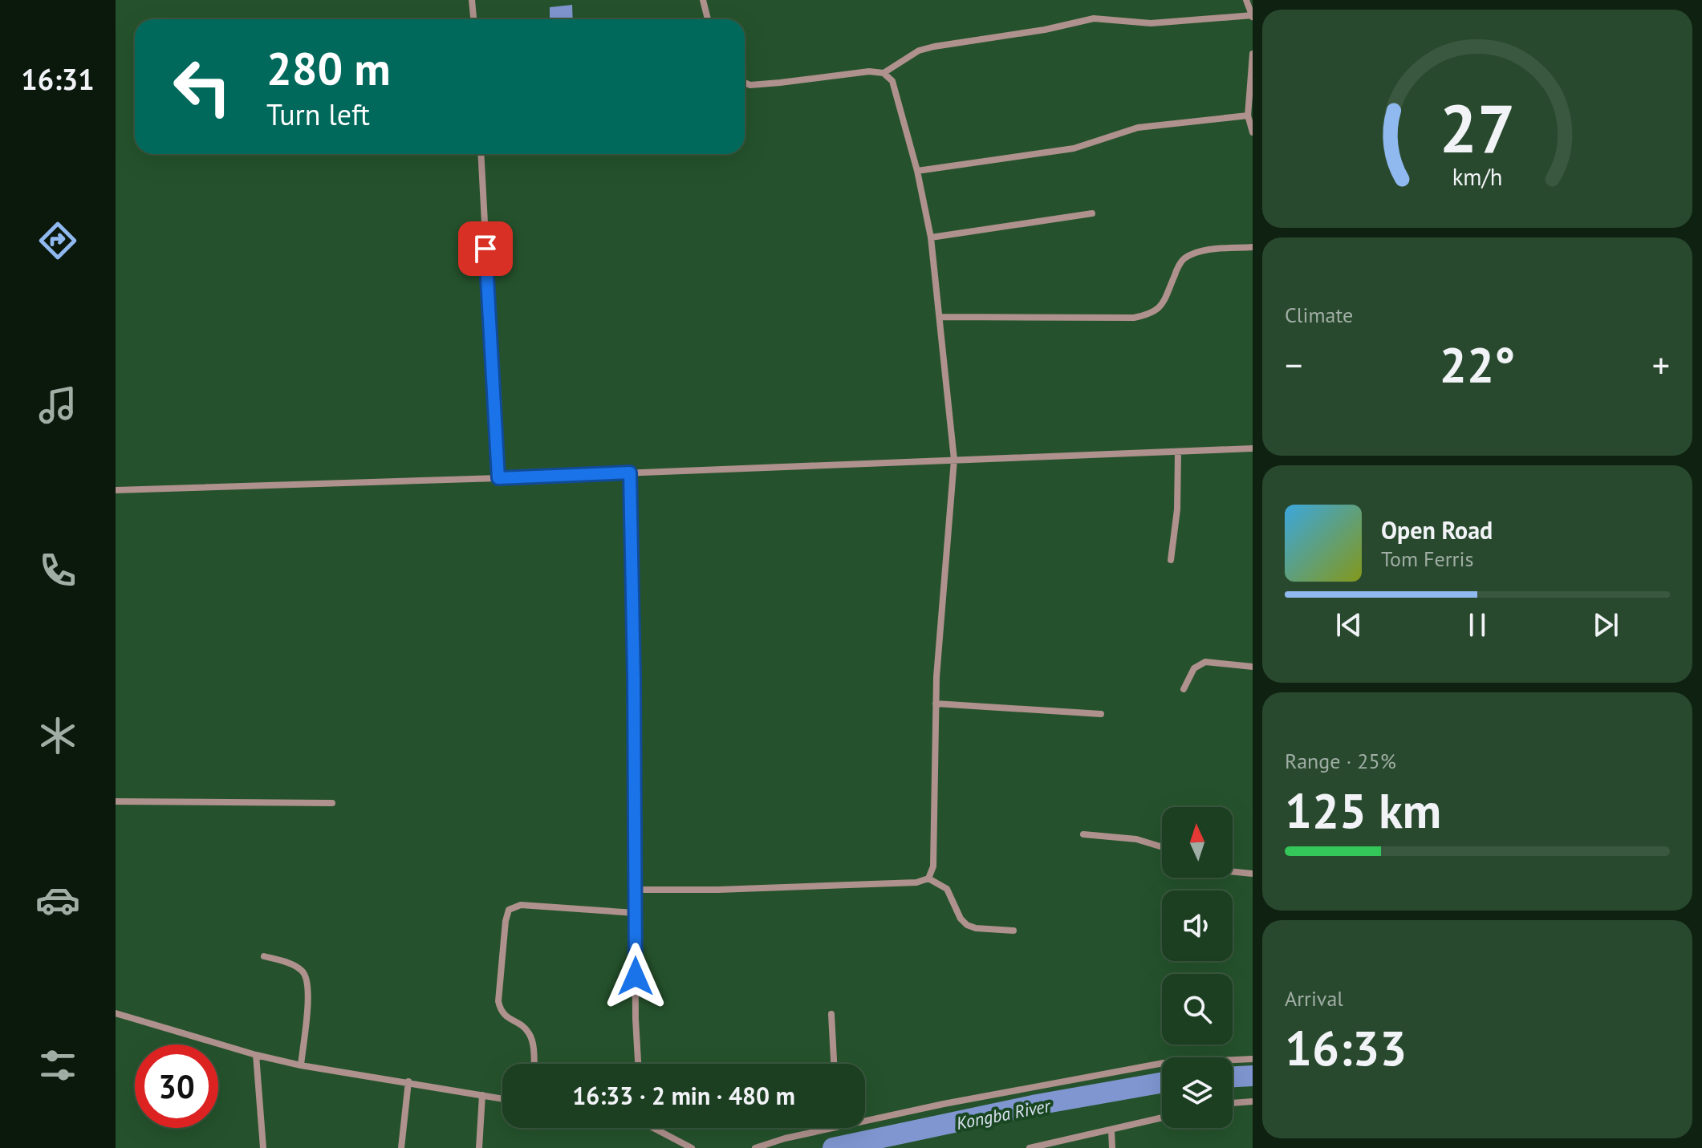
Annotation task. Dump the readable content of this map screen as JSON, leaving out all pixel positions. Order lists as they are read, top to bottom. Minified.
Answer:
{"water":["Kongba River"],"north":"top","page":{"tabs":"16:31","turn":["280 m","Turn left"],"tile":["Climate",["Range · 25%","125 km"],["Arrival","16:33"]],"heat":["−","22°","+"],"song":["Open Road","Tom Ferris"],"limit":"30","trip":"16:33 · 2 min · 480 m","gauge":["27","km/h"]}}
